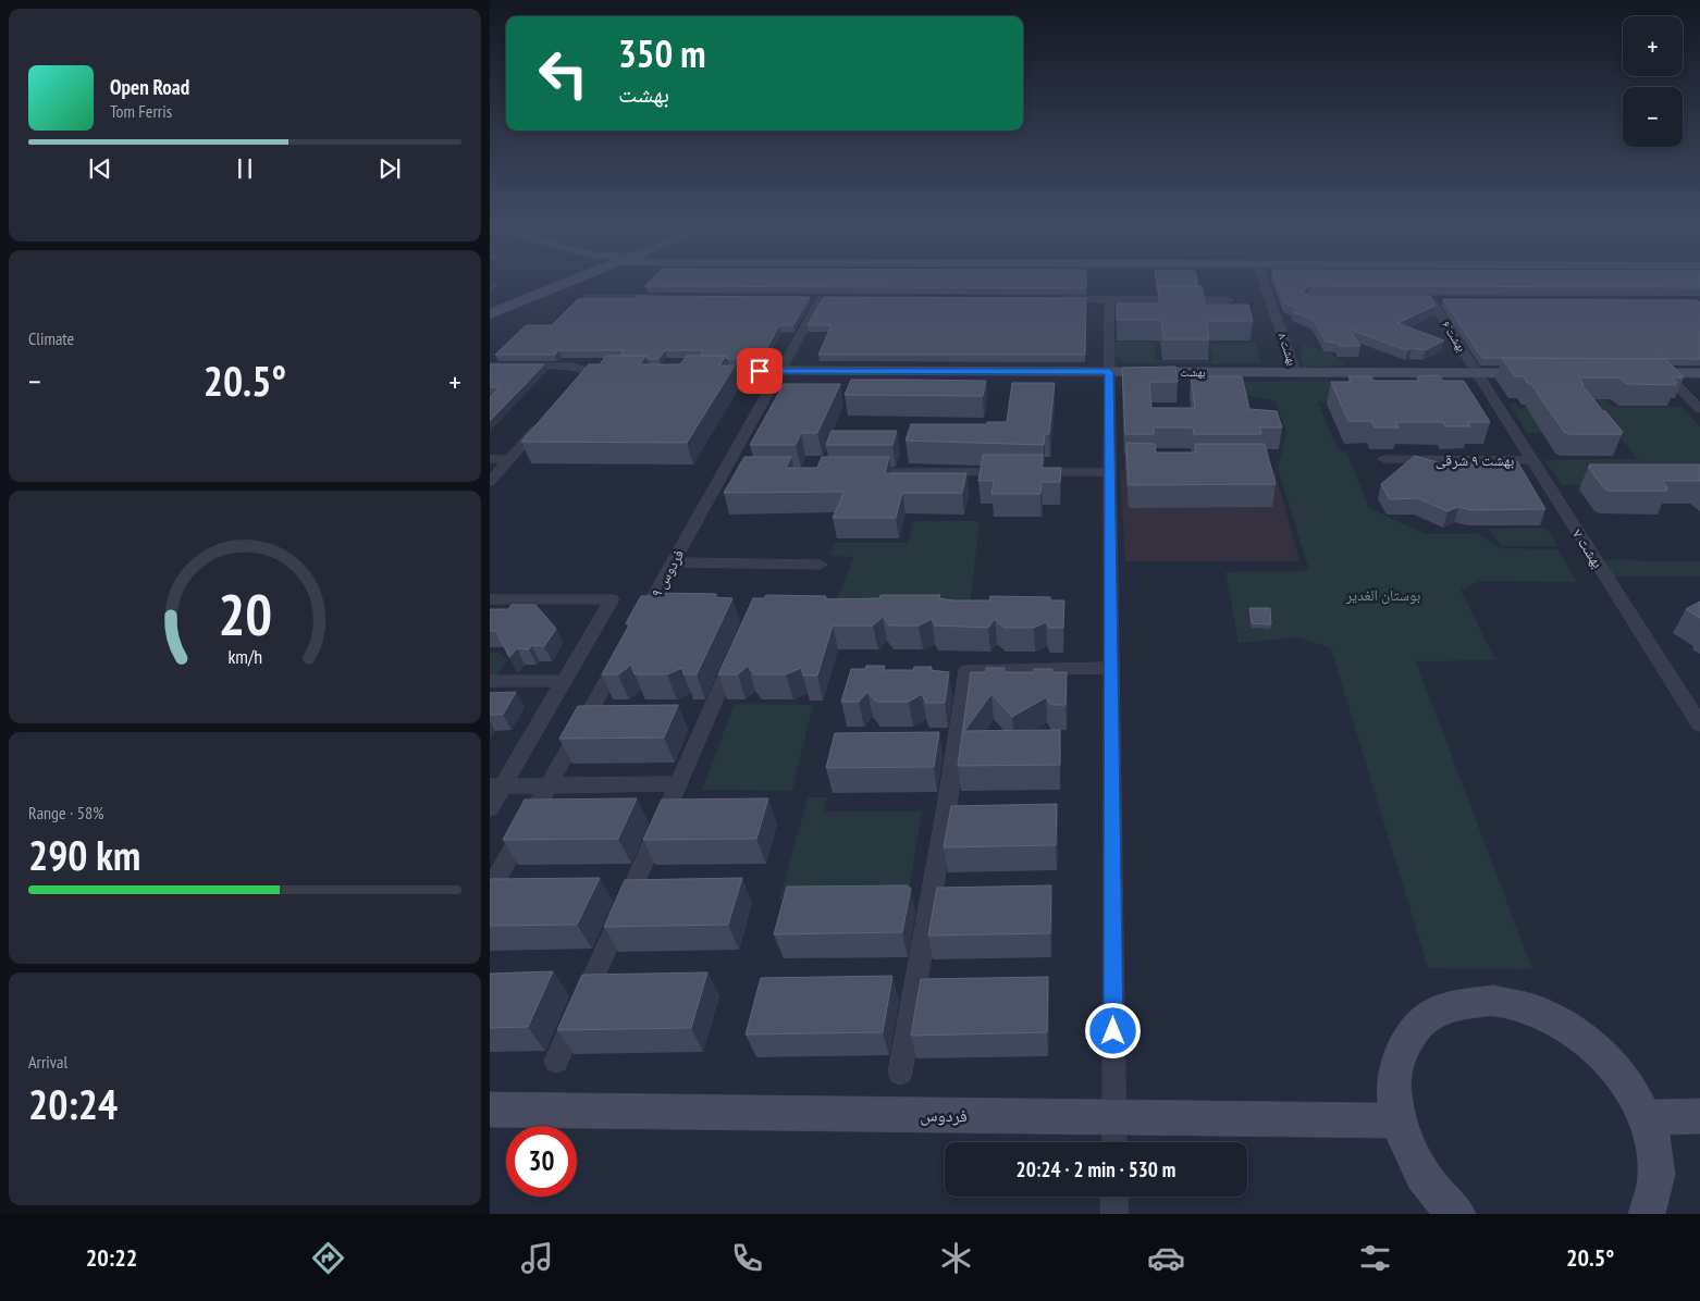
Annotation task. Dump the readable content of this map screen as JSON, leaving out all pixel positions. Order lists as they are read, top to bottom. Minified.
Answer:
{"streets":{"main road":["بهشت","فردوس"],"street":["بهشت ۶","بهشت ۸","بهشت ۹ شرقی","بهشت ۷","فردوس ۹"]},"crossings":[["بهشت ۶","بهشت"],["بهشت ۶","بهشت ۷"],["بهشت ۸","بهشت"],["بهشت","بهشت ۷"],["بهشت","فردوس ۹"],["بهشت ۹ شرقی","بهشت ۷"]],"parks":["بوستان الغدیر"],"page":{"map_buttons":["+","−"],"turn":["350 m","بهشت"],"song":["Open Road","Tom Ferris"],"tile":["Climate",["Range · 58%","290 km"],["Arrival","20:24"]],"heat":["−","20.5°","+"],"limit":"30","trip":"20:24 · 2 min · 530 m","tabs":["20:22","20.5°"],"gauge":["20","km/h"]}}
